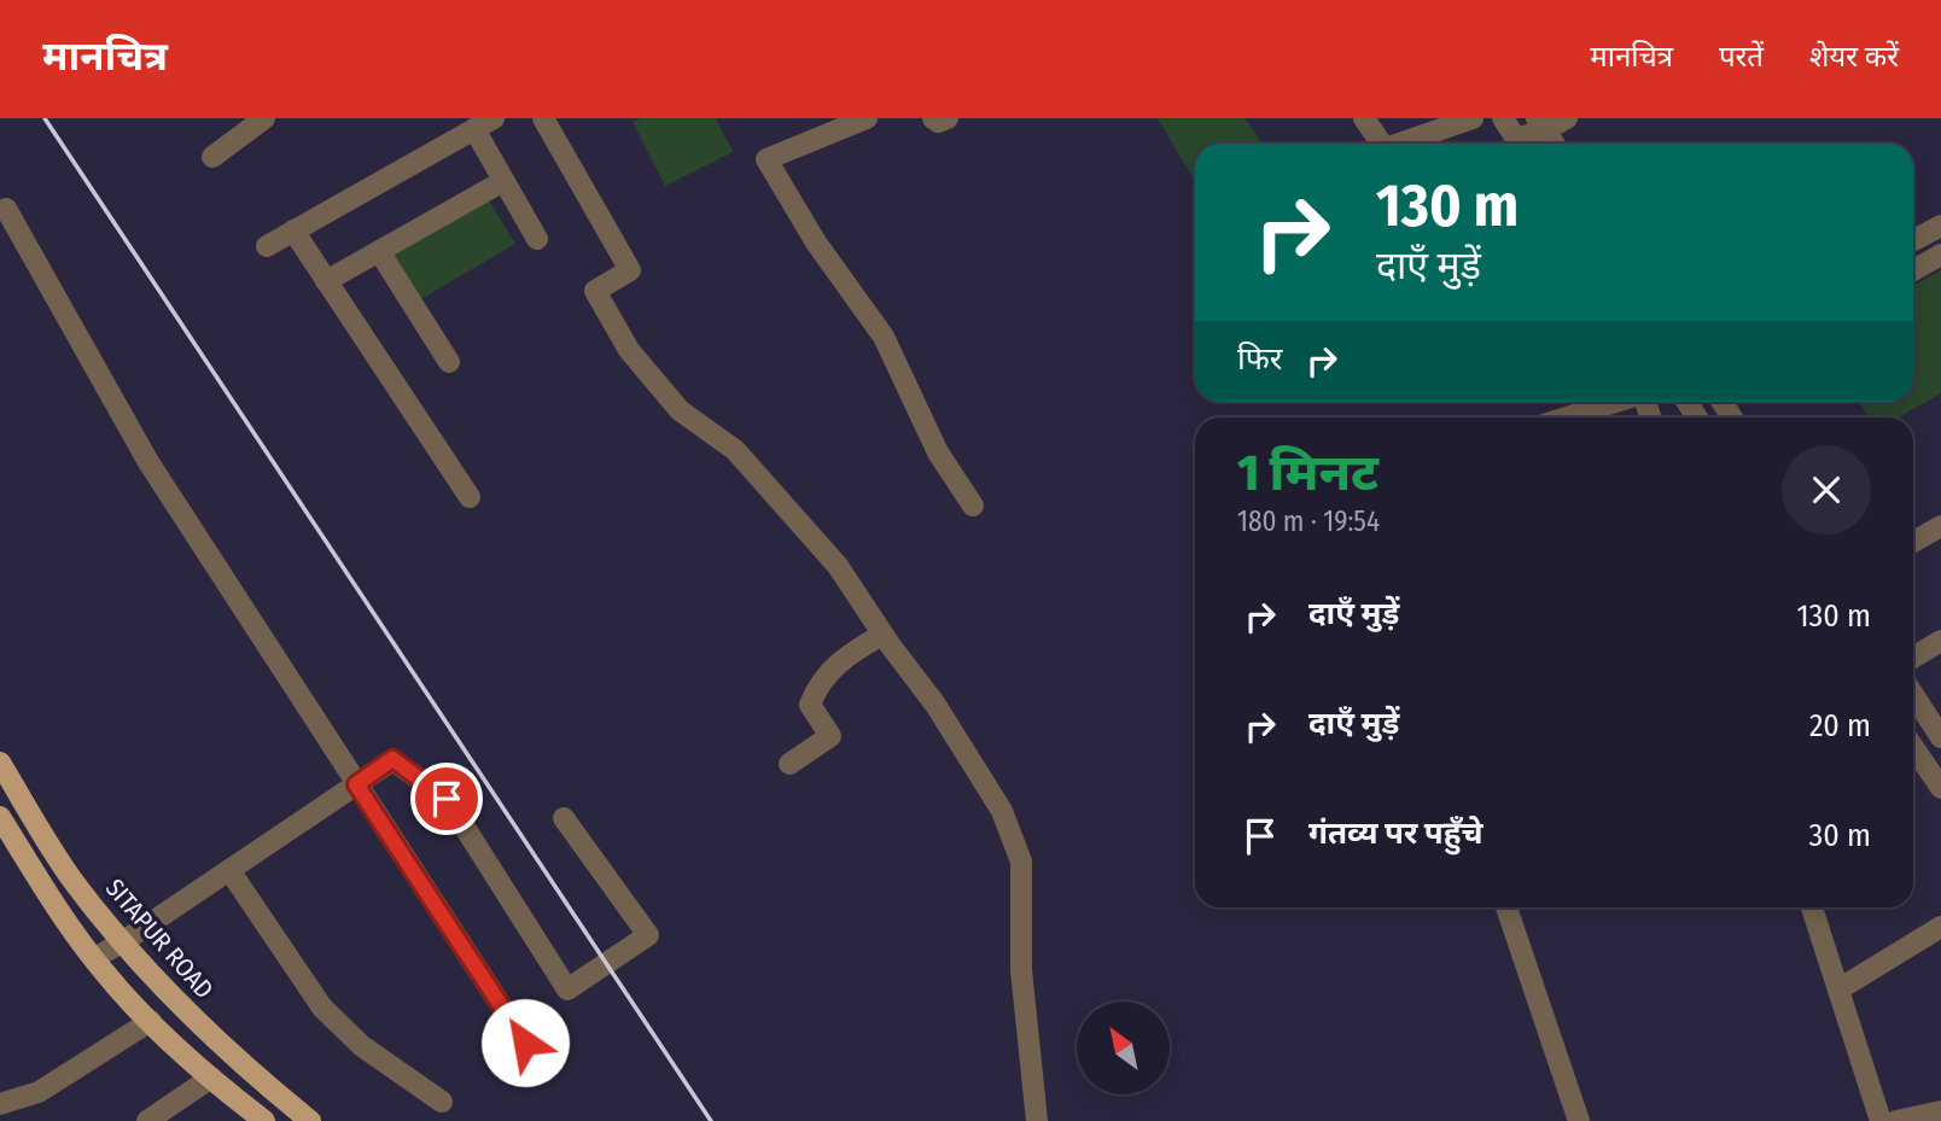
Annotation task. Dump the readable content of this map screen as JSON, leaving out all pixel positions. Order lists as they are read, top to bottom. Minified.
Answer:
{"streets":{"main road":["SITAPUR ROAD"]},"north":"top left","page":{"header":"मानचित्र","nav":["मानचित्र","परतें","शेयर करें"],"turn":["130 m","दाएँ मुड़ें"],"then":"फिर","heading":["1 मिनट","180 m · 19:54"],"list":[{"name":"दाएँ मुड़ें","value":"130 m"},{"name":"दाएँ मुड़ें","value":"20 m"},{"name":"गंतव्य पर पहुँचे","value":"30 m"}]}}
